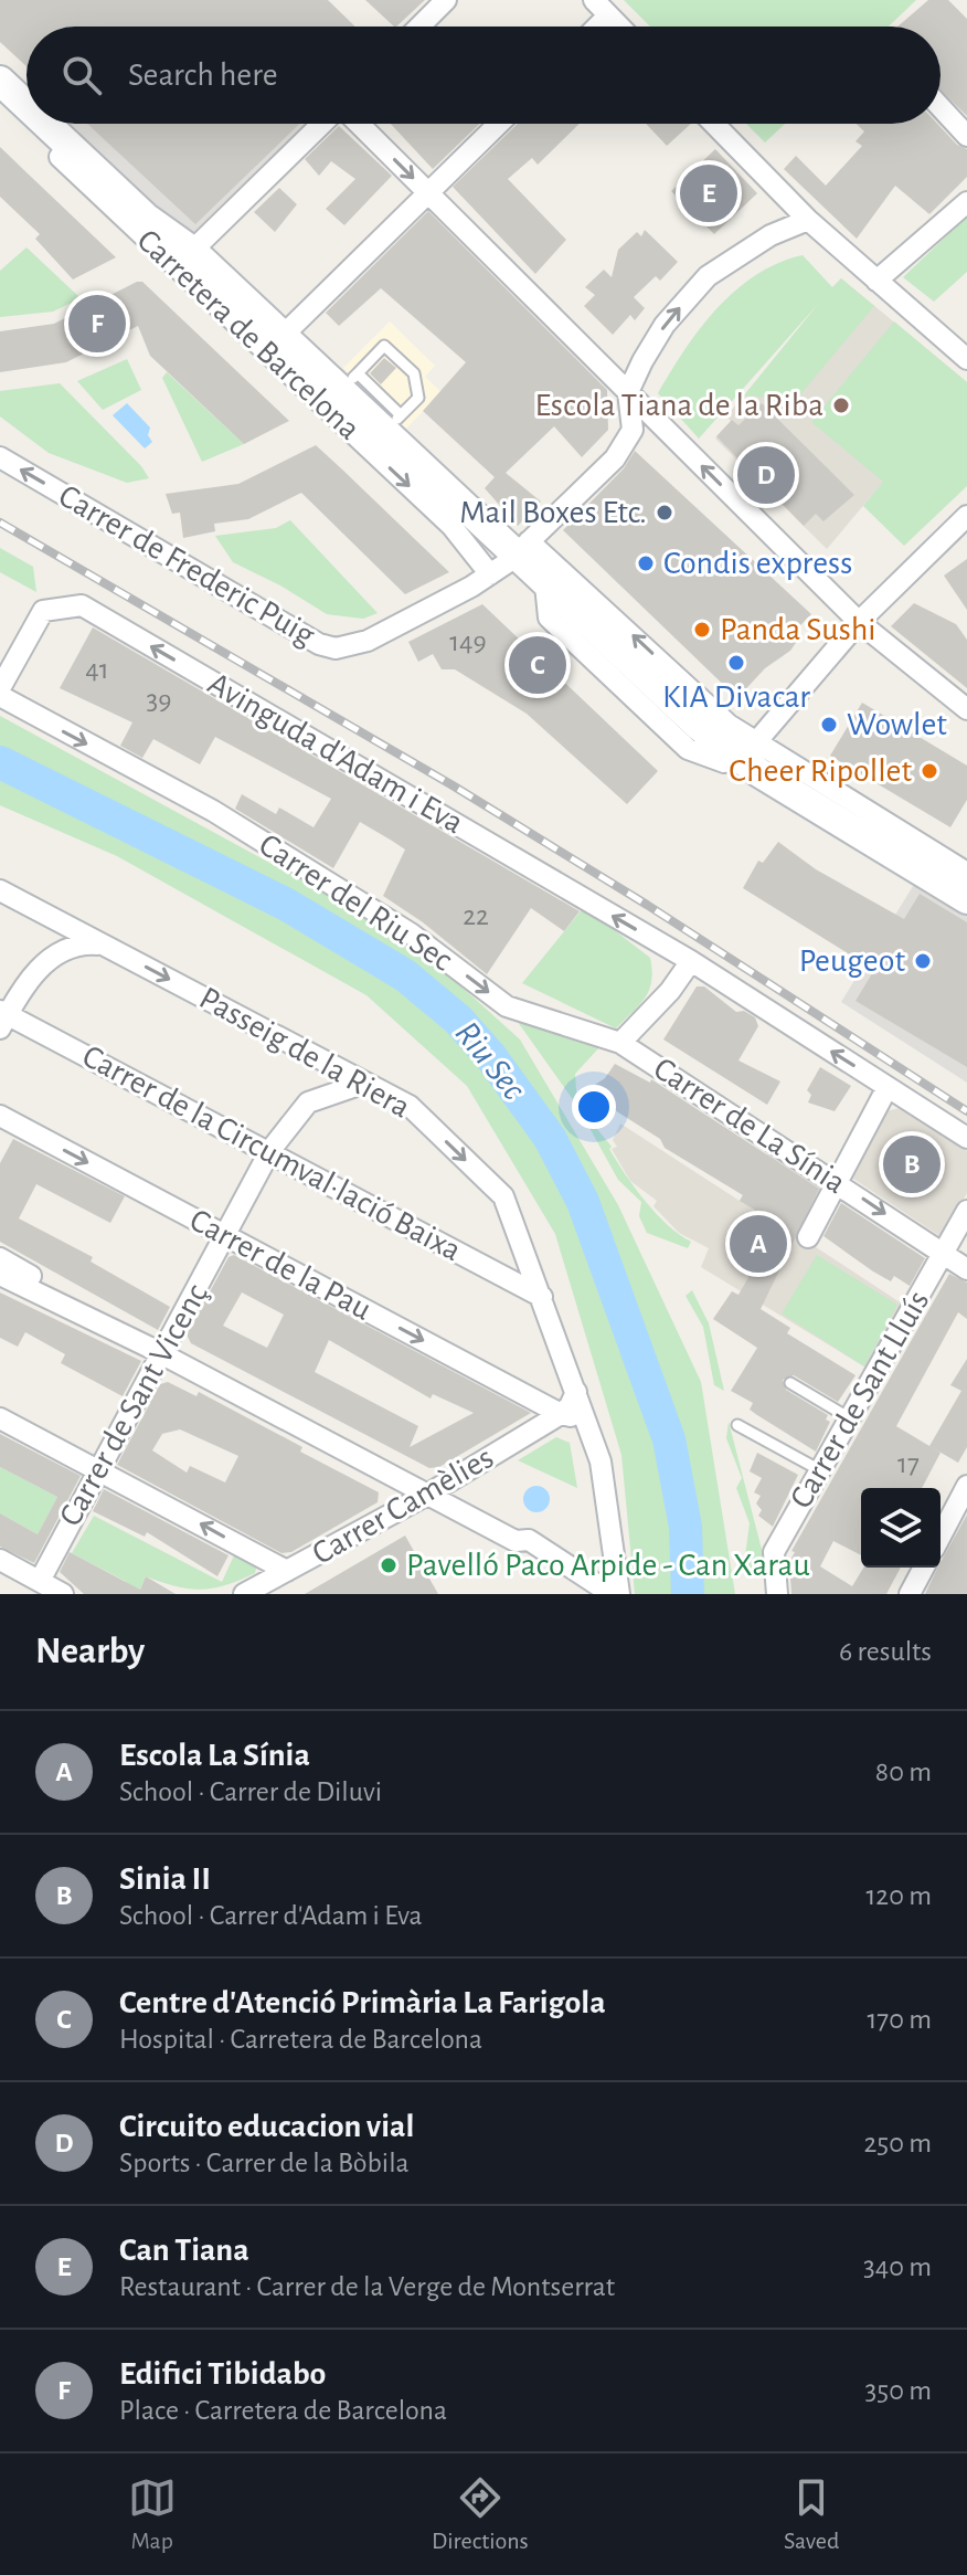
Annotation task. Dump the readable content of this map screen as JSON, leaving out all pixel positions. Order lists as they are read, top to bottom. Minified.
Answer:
{"streets":{"main road":["Carretera de Barcelona"],"street":["Carrer de Frederic Puig","Avinguda d'Adam i Eva","Carrer del Riu Sec","Passeig de la Riera","Carrer de La Sínia","Carrer de la Circumval·lació Baixa","Carrer de la Pau","Carrer de Sant Lluís","Carrer de Sant Vicenç","Carrer Camèlies"]},"crossings":[["Carretera de Barcelona","Carrer de Frederic Puig"],["Carrer del Riu Sec","Carrer de La Sínia"],["Passeig de la Riera","Carrer de la Circumval·lació Baixa"],["Passeig de la Riera","Carrer de Sant Vicenç"],["Passeig de la Riera","Carrer Camèlies"],["Carrer de La Sínia","Carrer de Sant Lluís"],["Carrer de la Circumval·lació Baixa","Carrer de Sant Vicenç"],["Carrer de la Pau","Carrer de Sant Vicenç"],["Carrer de la Pau","Carrer Camèlies"]],"one_way":["Carrer de Frederic Puig","Avinguda d'Adam i Eva","Carrer del Riu Sec","Passeig de la Riera"],"water":["Riu Sec"],"places":["Escola Tiana de la Riba","Mail Boxes Etc.","Condis express","Panda Sushi","KIA Divacar","Wowlet","Cheer Ripollet","Peugeot","Pavelló Paco Arpide - Can Xarau"],"house_numbers":["149","41","39","22","17"],"page":{"search":"Search here","pins":["E","F","D","C","B","A"],"heading":["Nearby","6 results"],"list":[{"mark":"A","name":"Escola La Sínia","note":"School · Carrer de Diluvi","value":"80 m"},{"mark":"B","name":"Sinia II","note":"School · Carrer d'Adam i Eva","value":"120 m"},{"mark":"C","name":"Centre d'Atenció Primària La Farigola","note":"Hospital · Carretera de Barcelona","value":"170 m"},{"mark":"D","name":"Circuito educacion vial","note":"Sports · Carrer de la Bòbila","value":"250 m"},{"mark":"E","name":"Can Tiana","note":"Restaurant · Carrer de la Verge de Montserrat","value":"340 m"},{"mark":"F","name":"Edifici Tibidabo","note":"Place · Carretera de Barcelona","value":"350 m"}],"nav":["Map","Directions","Saved"]}}
